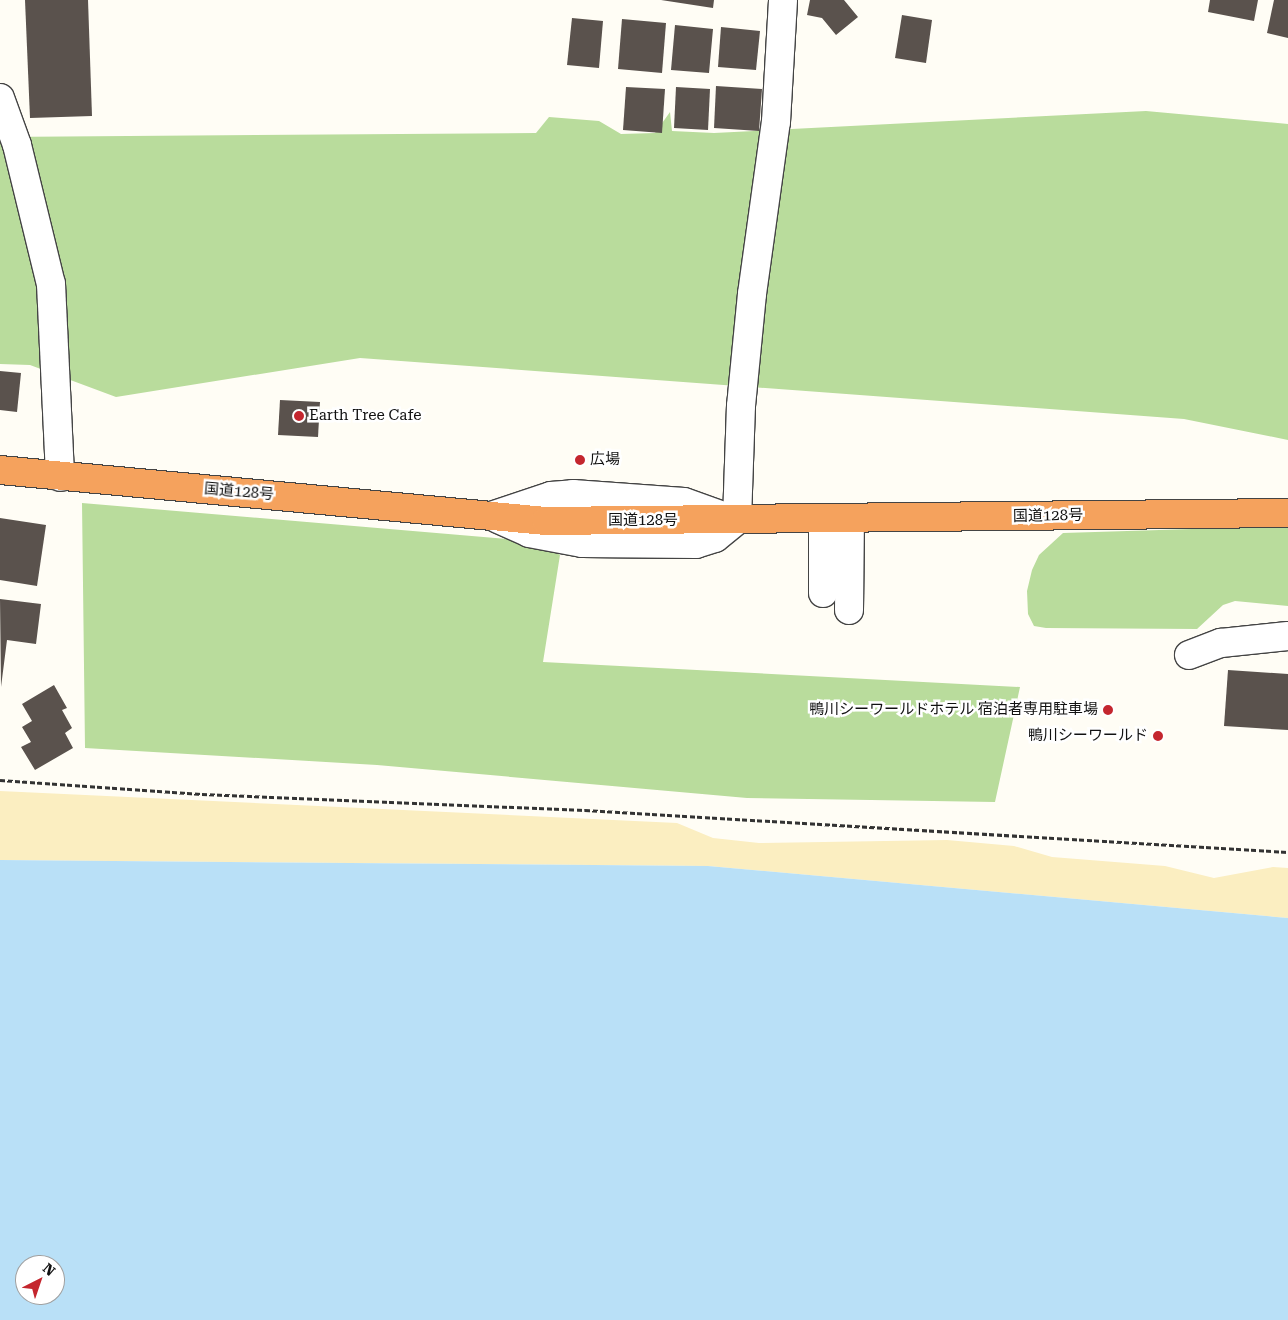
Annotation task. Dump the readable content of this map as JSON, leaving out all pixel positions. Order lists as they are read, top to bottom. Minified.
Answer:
{"streets":{"highway":["国道128号"]},"places":["Earth Tree Cafe","広場","鴨川シーワールドホテル 宿泊者専用駐車場","鴨川シーワールド"],"north":"top right"}
